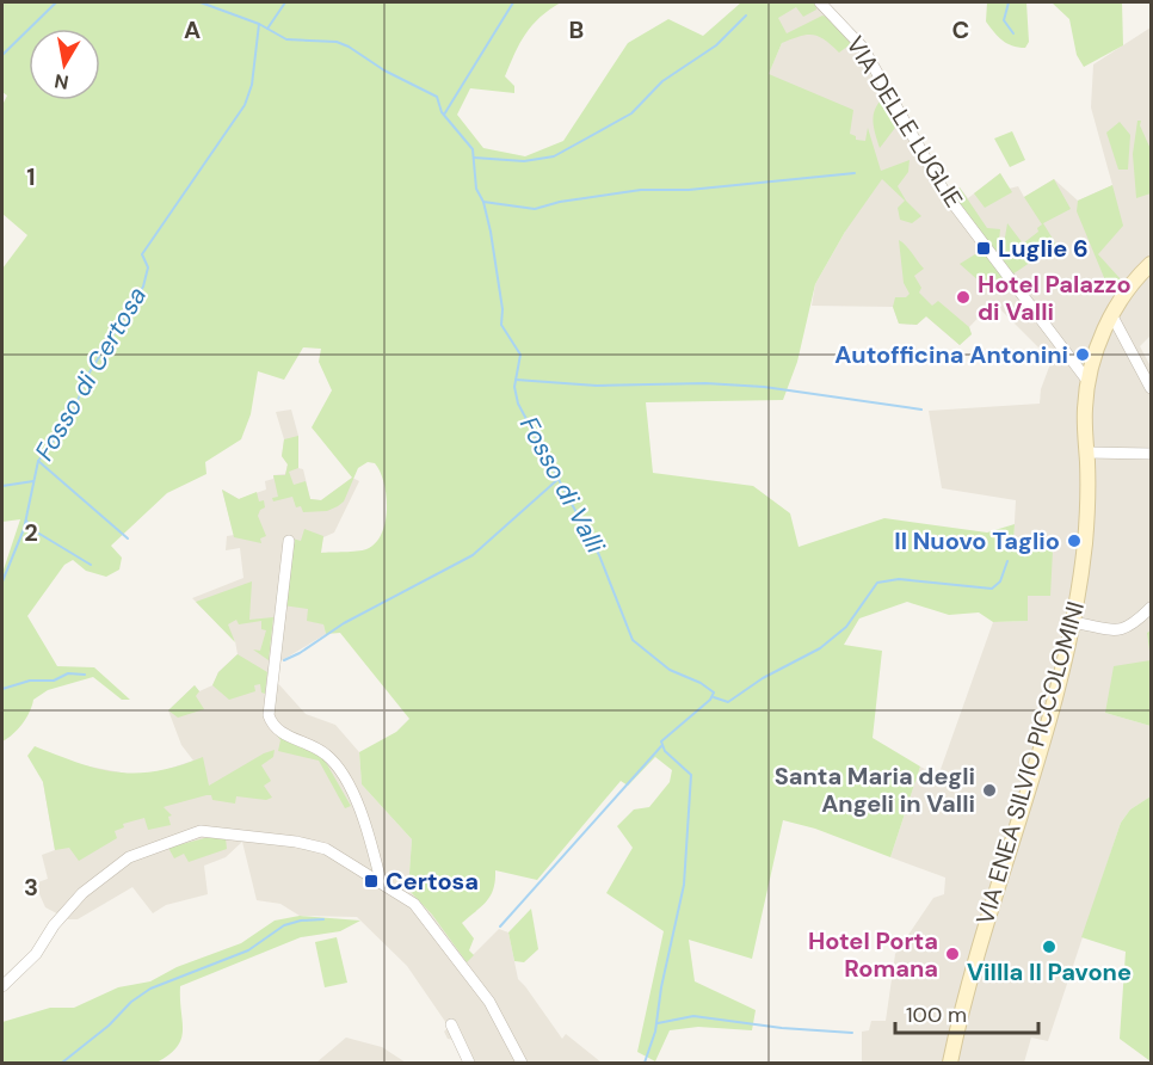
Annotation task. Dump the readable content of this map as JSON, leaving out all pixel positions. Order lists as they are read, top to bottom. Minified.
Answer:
{"streets":{"main road":["VIA ENEA SILVIO PICCOLOMINI"],"street":["VIA DELLE LUGLIE"]},"crossings":[["VIA DELLE LUGLIE","VIA ENEA SILVIO PICCOLOMINI"]],"water":["Fosso di Certosa","Fosso di Valli"],"places":{"transit":["Luglie 6","Certosa"],"other":["Hotel Palazzo di Valli","Autofficina Antonini","Il Nuovo Taglio","Santa Maria degli Angeli in Valli","Villla Il Pavone","Hotel Porta Romana"]},"scale_bar":"100 m","north":"bottom","grid":{"columns":["A","B","C"],"rows":["1","2","3"]}}
